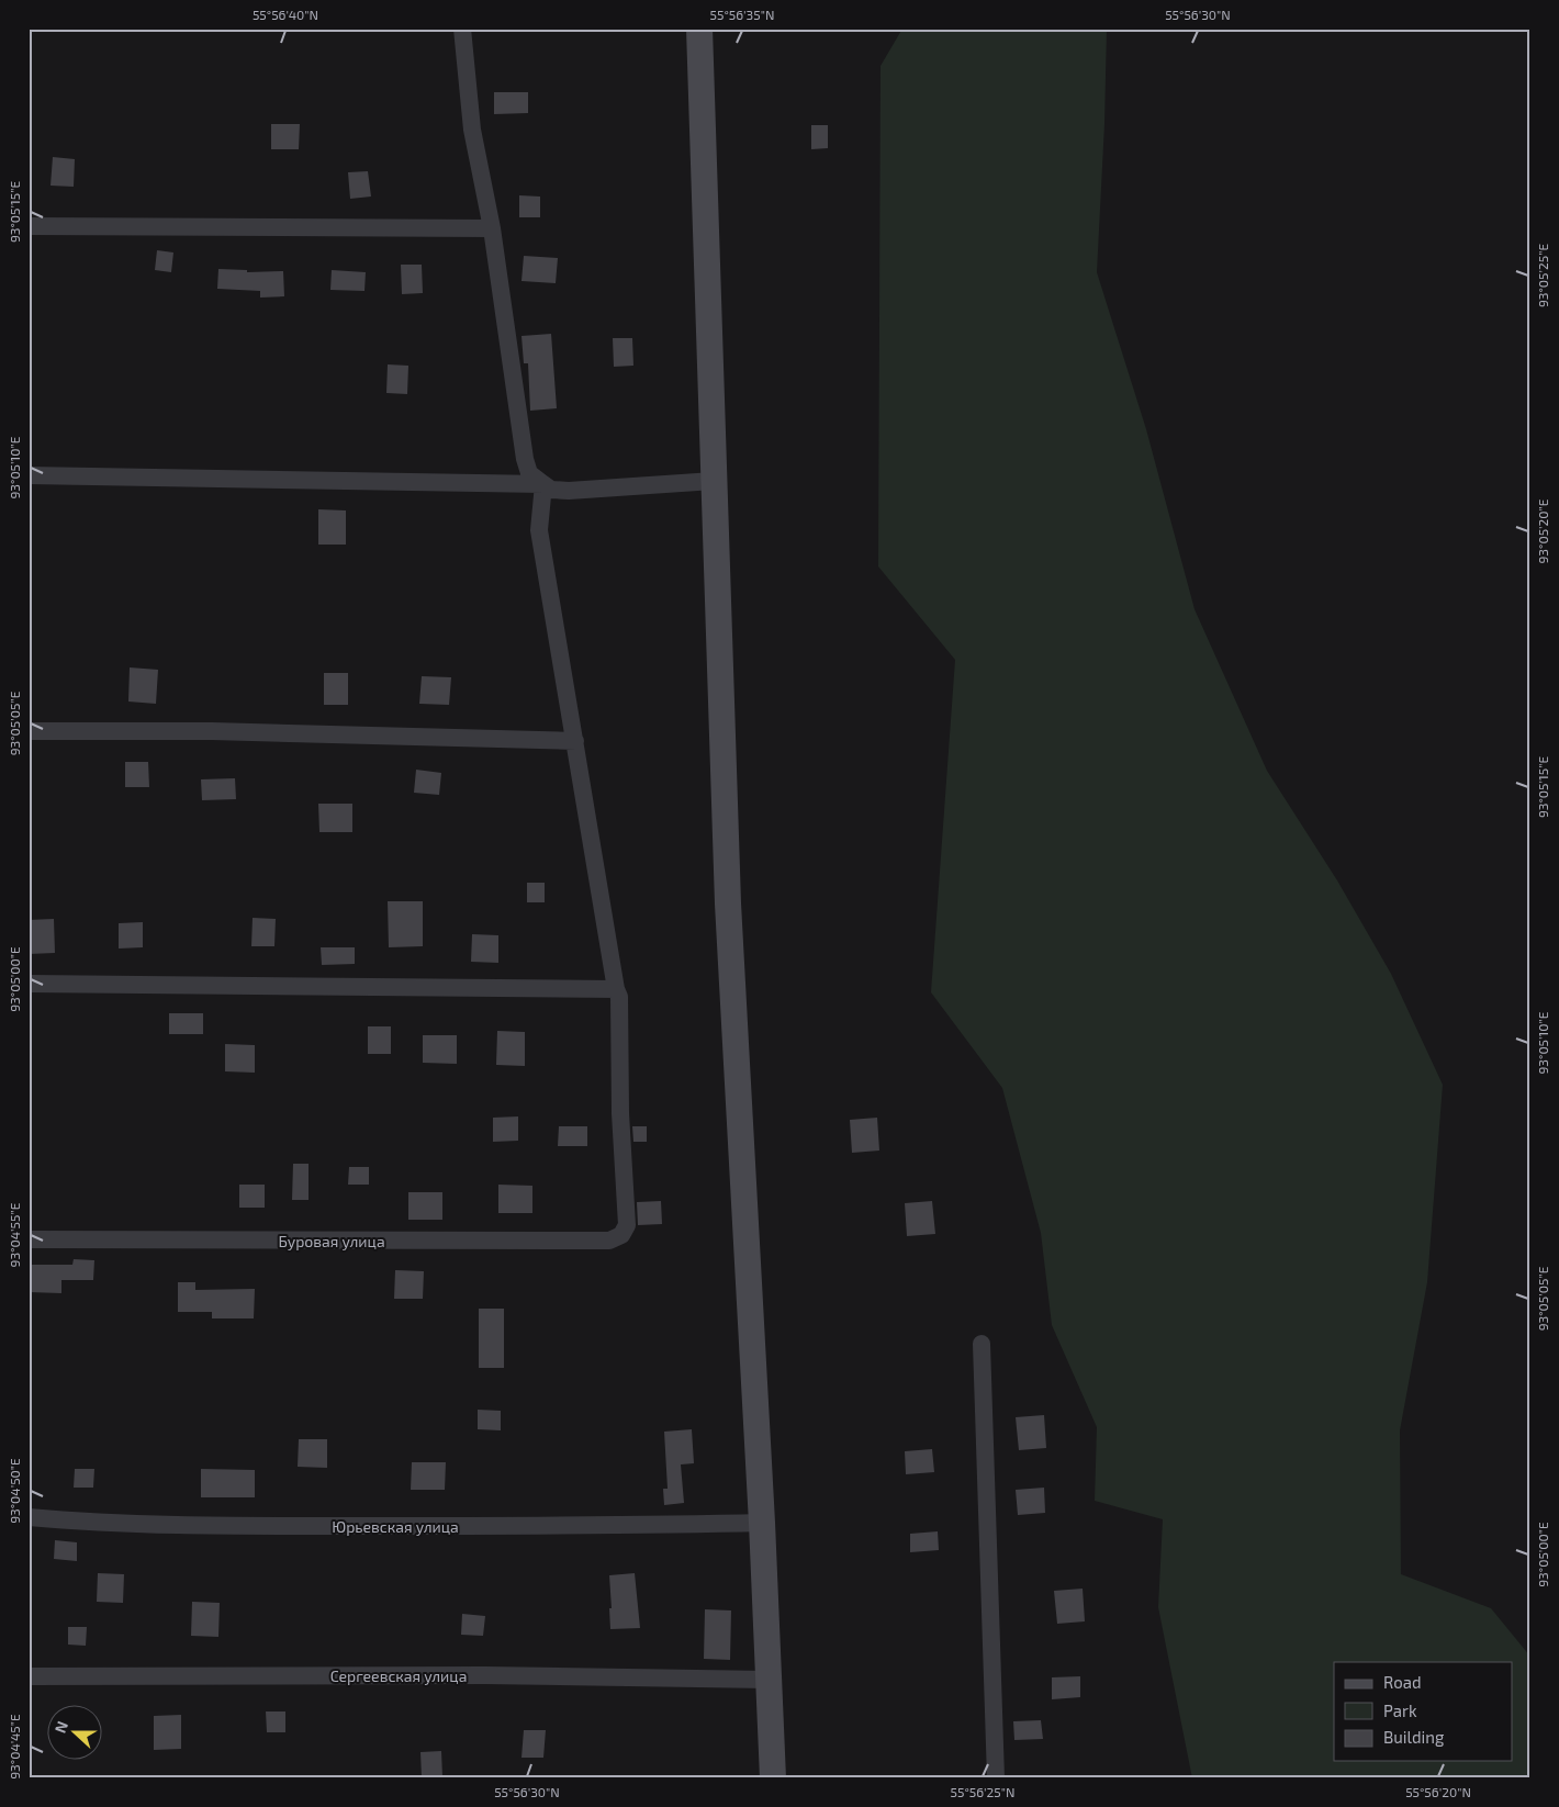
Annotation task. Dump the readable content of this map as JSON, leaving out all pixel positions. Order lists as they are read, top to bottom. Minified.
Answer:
{"streets":{"street":["Буровая улица","Юрьевская улица","Сергеевская улица"]},"legend":["Road","Park","Building"],"north":"left","coordinates":["55°56'40\"N","55°56'35\"N","55°56'30\"N","93°05'15\"E","93°05'25\"E","93°05'10\"E","93°05'20\"E","93°05'05\"E","93°05'00\"E","93°04'55\"E","93°04'50\"E","93°04'45\"E","55°56'25\"N","55°56'20\"N"]}
